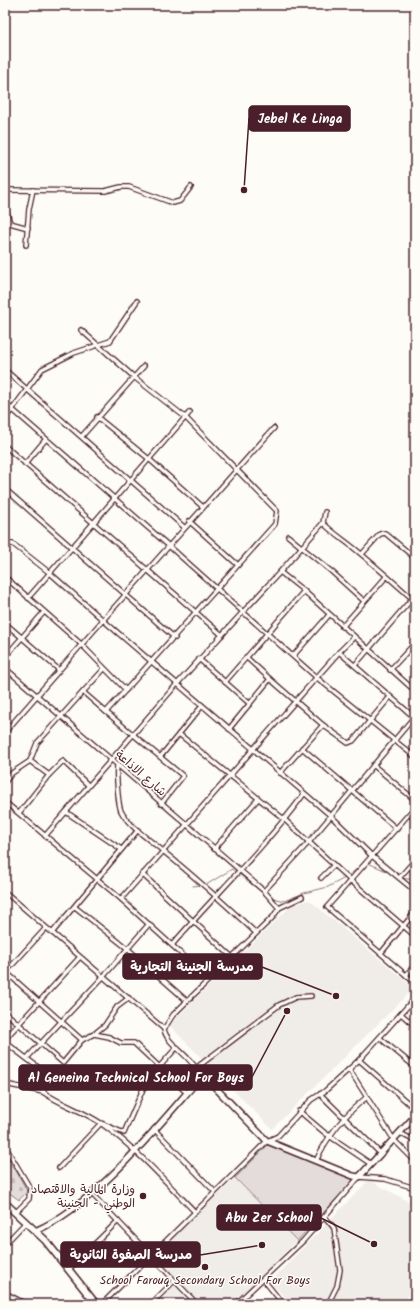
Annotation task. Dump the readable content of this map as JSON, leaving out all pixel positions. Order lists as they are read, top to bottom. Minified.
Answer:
{"streets":{"street":["شارع الاذاعة"]},"places":["Jebel Ke Linga","مدرسة الجنينة التجارية","Al Geneina Technical School For Boys","وزارة المالية والاقتصاد الوطني - الجنينة","Abu Zer School","مدرسة الصفوة الثانوية","School Farouq Secondary School For Boys"]}
